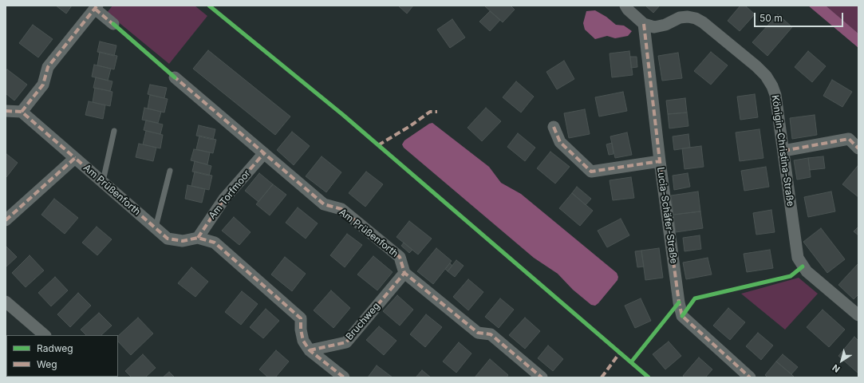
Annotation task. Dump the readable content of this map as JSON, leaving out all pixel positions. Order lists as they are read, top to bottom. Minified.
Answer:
{"streets":{"street":["Königin-Christina-Straße","Am Prüßenforth","Am Torfmoor","Lucia-Schäfer-Straße","Bruchweg"]},"crossings":[["Königin-Christina-Straße","Lucia-Schäfer-Straße"],["Am Prüßenforth","Am Torfmoor"],["Am Prüßenforth","Bruchweg"]],"legend":["Radweg","Weg"],"scale_bar":"50 m","north":"bottom left"}
